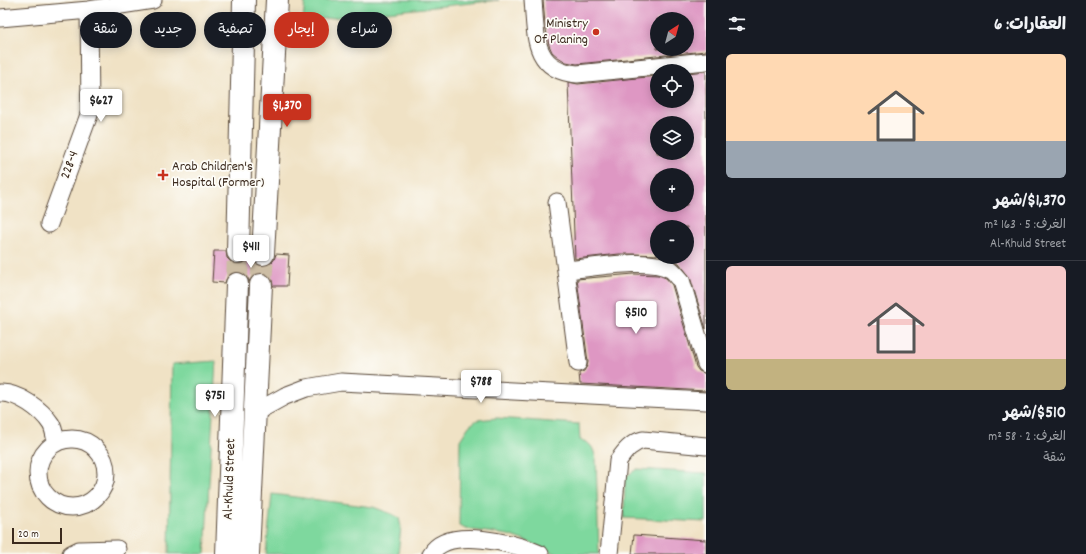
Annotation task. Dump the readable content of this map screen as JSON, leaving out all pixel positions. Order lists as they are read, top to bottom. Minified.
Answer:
{"streets":{"main road":["Al-Khuld Street"],"street":["228-4"]},"places":{"other":["Ministry Of Planing"],"health":["Arab Children's Hospital (Former)"]},"scale_bar":"20 m","north":"top right","page":{"heading":"العقارات: 6","map_buttons":["+","−"],"chip":["شراء","إيجار","تصفية","جديد","شقة"],"list":[{"name":"$1,370/شهر","note":"الغرف: 5 · 163 m² · Al-Khuld Street"},{"name":"$510/شهر","note":"الغرف: 2 · 58 m² · شقة"}],"price":["$627","$1,370","$411","$510","$788","$751"],"scale":"20 m"}}
